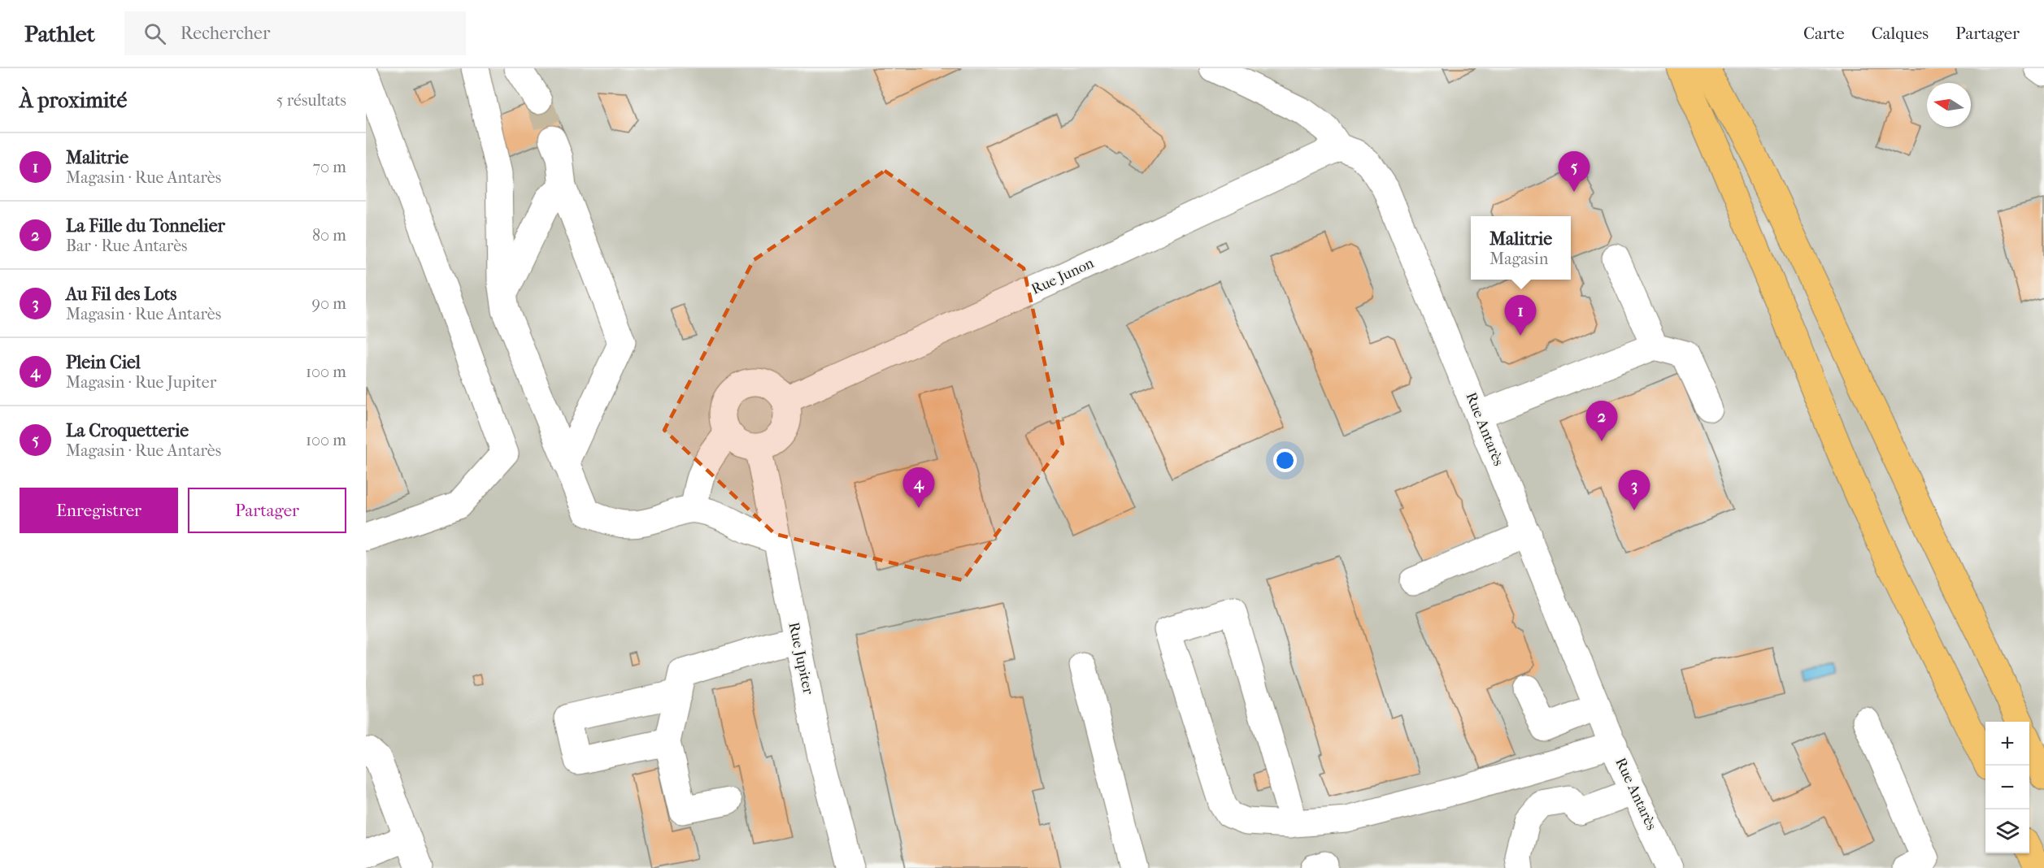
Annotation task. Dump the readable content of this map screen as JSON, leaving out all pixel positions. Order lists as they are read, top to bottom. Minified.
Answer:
{"streets":{"street":["Rue Junon","Rue Antarès","Rue Jupiter"]},"crossings":[["Rue Junon","Rue Antarès"],["Rue Junon","Rue Jupiter"]],"north":"left","page":{"header":"Pathlet","search":"Rechercher","nav":["Carte","Calques","Partager"],"heading":["À proximité","5 résultats"],"list":[{"mark":"1","name":"Malitrie","note":"Magasin · Rue Antarès","value":"70 m"},{"mark":"2","name":"La Fille du Tonnelier","note":"Bar · Rue Antarès","value":"80 m"},{"mark":"3","name":"Au Fil des Lots","note":"Magasin · Rue Antarès","value":"90 m"},{"mark":"4","name":"Plein Ciel","note":"Magasin · Rue Jupiter","value":"100 m"},{"mark":"5","name":"La Croquetterie","note":"Magasin · Rue Antarès","value":"100 m"}],"pins":["5","1","2","4","3"],"popup":["Malitrie","Magasin"],"buttons":["Enregistrer","Partager"],"map_buttons":["+","−"]}}
